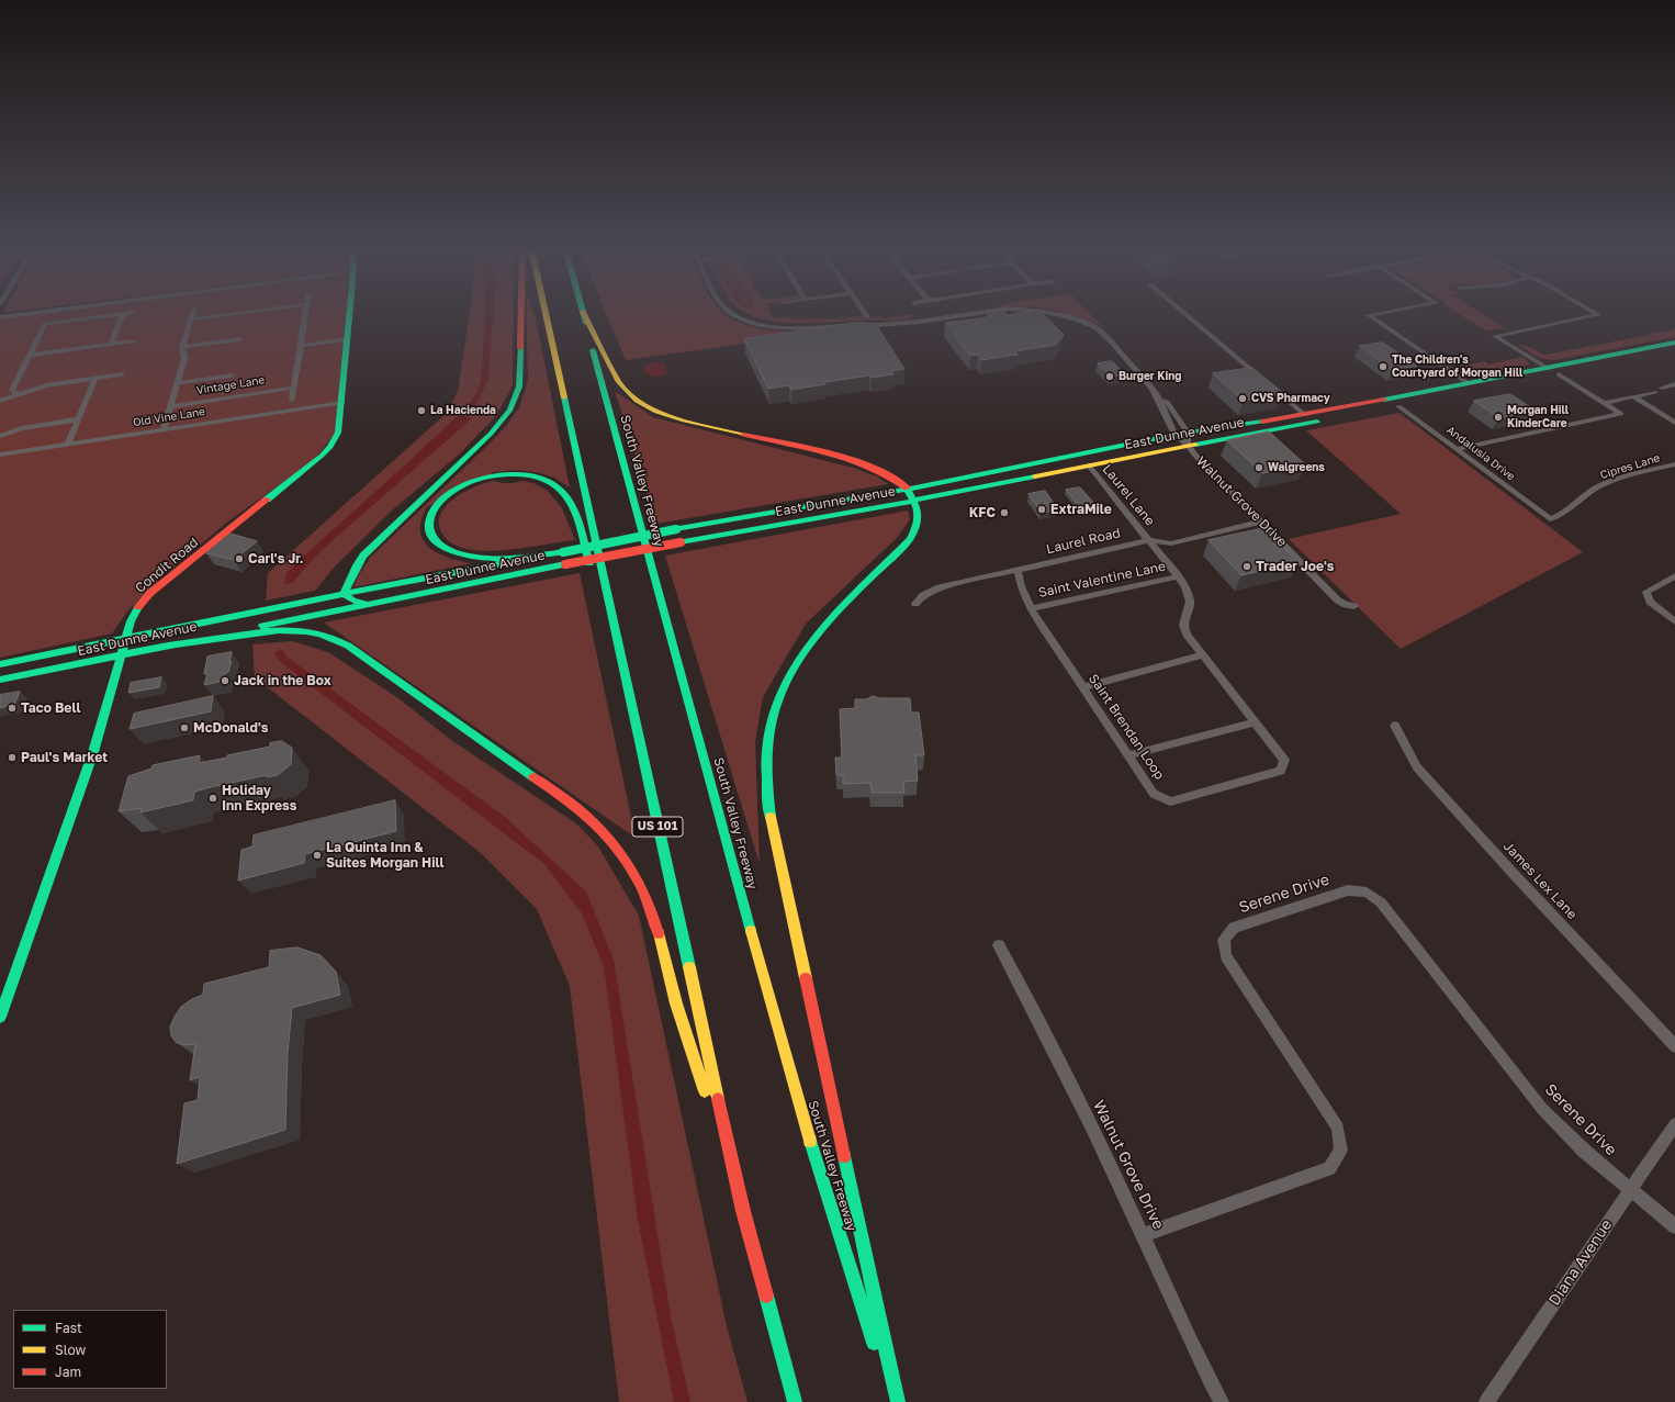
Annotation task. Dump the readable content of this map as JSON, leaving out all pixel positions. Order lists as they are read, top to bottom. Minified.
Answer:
{"streets":{"main road":["East Dunne Avenue","South Valley Freeway","Condit Road","US 101"],"street":["Vintage Lane","Old Vine Lane","Andalusia Drive","Cipres Lane","Laurel Lane","Walnut Grove Drive","Laurel Road","Saint Valentine Lane","Saint Brendan Loop","James Lex Lane","Serene Drive","Diana Avenue"]},"crossings":[["Vintage Lane","Old Vine Lane"],["Old Vine Lane","Condit Road"],["East Dunne Avenue","Andalusia Drive"],["East Dunne Avenue","Laurel Lane"],["East Dunne Avenue","Walnut Grove Drive"],["East Dunne Avenue","Condit Road"],["Andalusia Drive","Cipres Lane"],["Laurel Lane","Laurel Road"],["Laurel Lane","Saint Brendan Loop"],["Walnut Grove Drive","Laurel Road"],["Walnut Grove Drive","Serene Drive"],["Laurel Road","Saint Brendan Loop"],["Saint Valentine Lane","Saint Brendan Loop"],["Serene Drive","Diana Avenue"]],"places":["The Children's Courtyard of Morgan Hill","Burger King","CVS Pharmacy","La Hacienda","Morgan Hill KinderCare","Walgreens","ExtraMile","KFC","Carl's Jr.","Trader Joe's","Jack in the Box","Taco Bell","McDonald's","Paul's Market","Holiday Inn Express","La Quinta Inn & Suites Morgan Hill"],"legend":["Fast","Slow","Jam"]}
